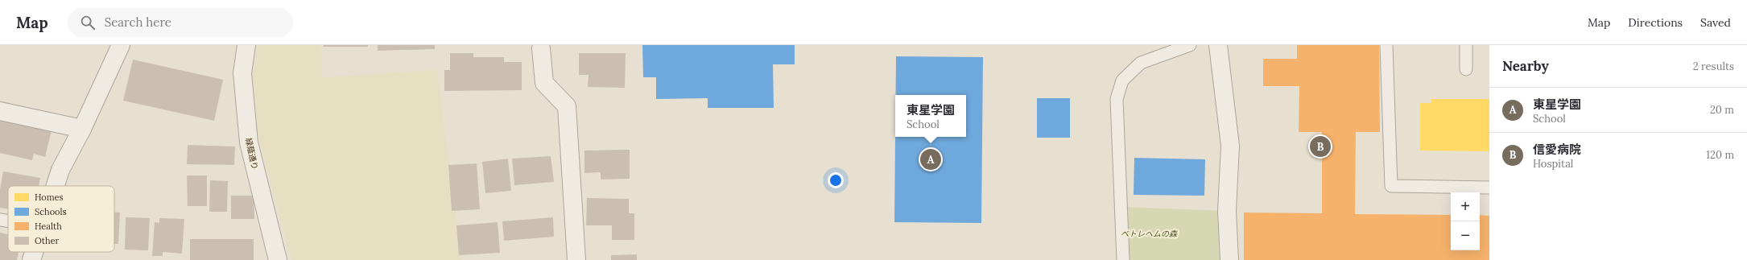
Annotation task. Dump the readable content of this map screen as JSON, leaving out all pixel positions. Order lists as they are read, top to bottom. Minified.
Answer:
{"streets":{"street":["緑蔭通り"]},"parks":["ベトレヘムの森"],"legend":["Homes","Schools","Health","Other"],"page":{"header":"Map","search":"Search here","nav":["Map","Directions","Saved"],"heading":["Nearby","2 results"],"list":[{"mark":"A","name":"東星学園","note":"School","value":"20 m"},{"mark":"B","name":"信愛病院","note":"Hospital","value":"120 m"}],"popup":["東星学園","School"],"pins":["B","A"],"map_buttons":["+","−"]}}
